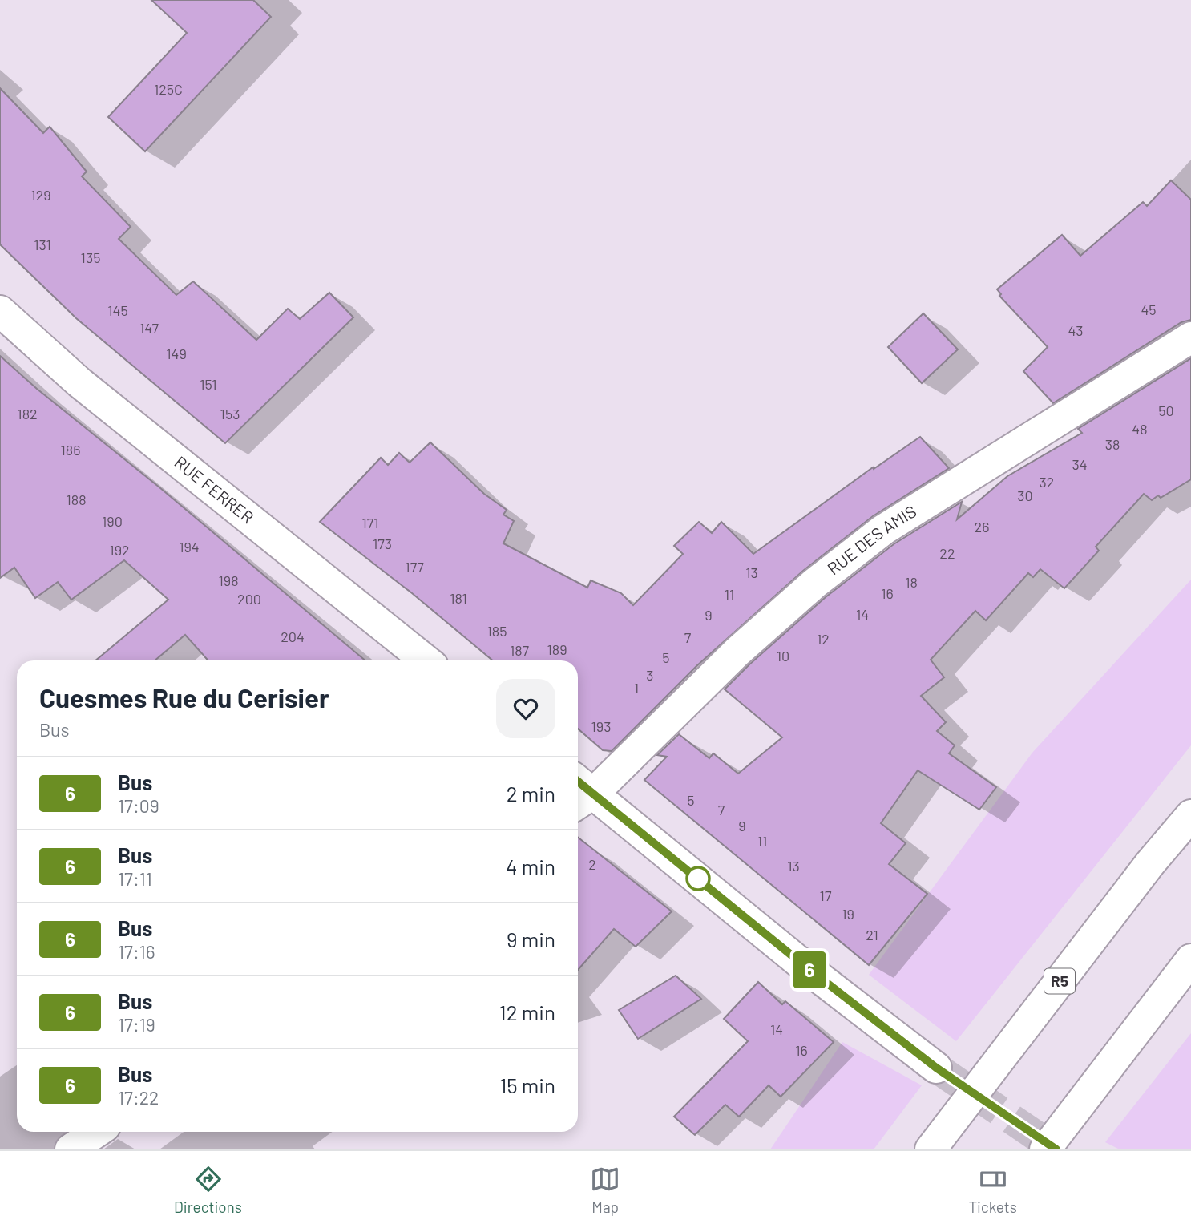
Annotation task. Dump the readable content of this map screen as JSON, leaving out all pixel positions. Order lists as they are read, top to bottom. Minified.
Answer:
{"streets":{"main road":["RUE FERRER","RUE DES AMIS","R5"]},"lines":["bus line 6"],"house_numbers":["125C","129","131","135","45","145","147","43","149","151","50","182","153","48","38","186","34","32","30","188","190","171","26","173","194","192","22","177","13","198","18","16","11","181","200","14","9","185","204","7","12","189","187","10","5","3","1","193","5","7","9","11","2","13","17","19","21","14","16"],"page":{"on_map":"6","heading":["Cuesmes Rue du Cerisier","Bus"],"list":[{"mark":"6","name":"Bus","note":"17:09","value":"2 min"},{"mark":"6","name":"Bus","note":"17:11","value":"4 min"},{"mark":"6","name":"Bus","note":"17:16","value":"9 min"},{"mark":"6","name":"Bus","note":"17:19","value":"12 min"},{"mark":"6","name":"Bus","note":"17:22","value":"15 min"}],"tabs":["Directions","Map","Tickets"]}}
